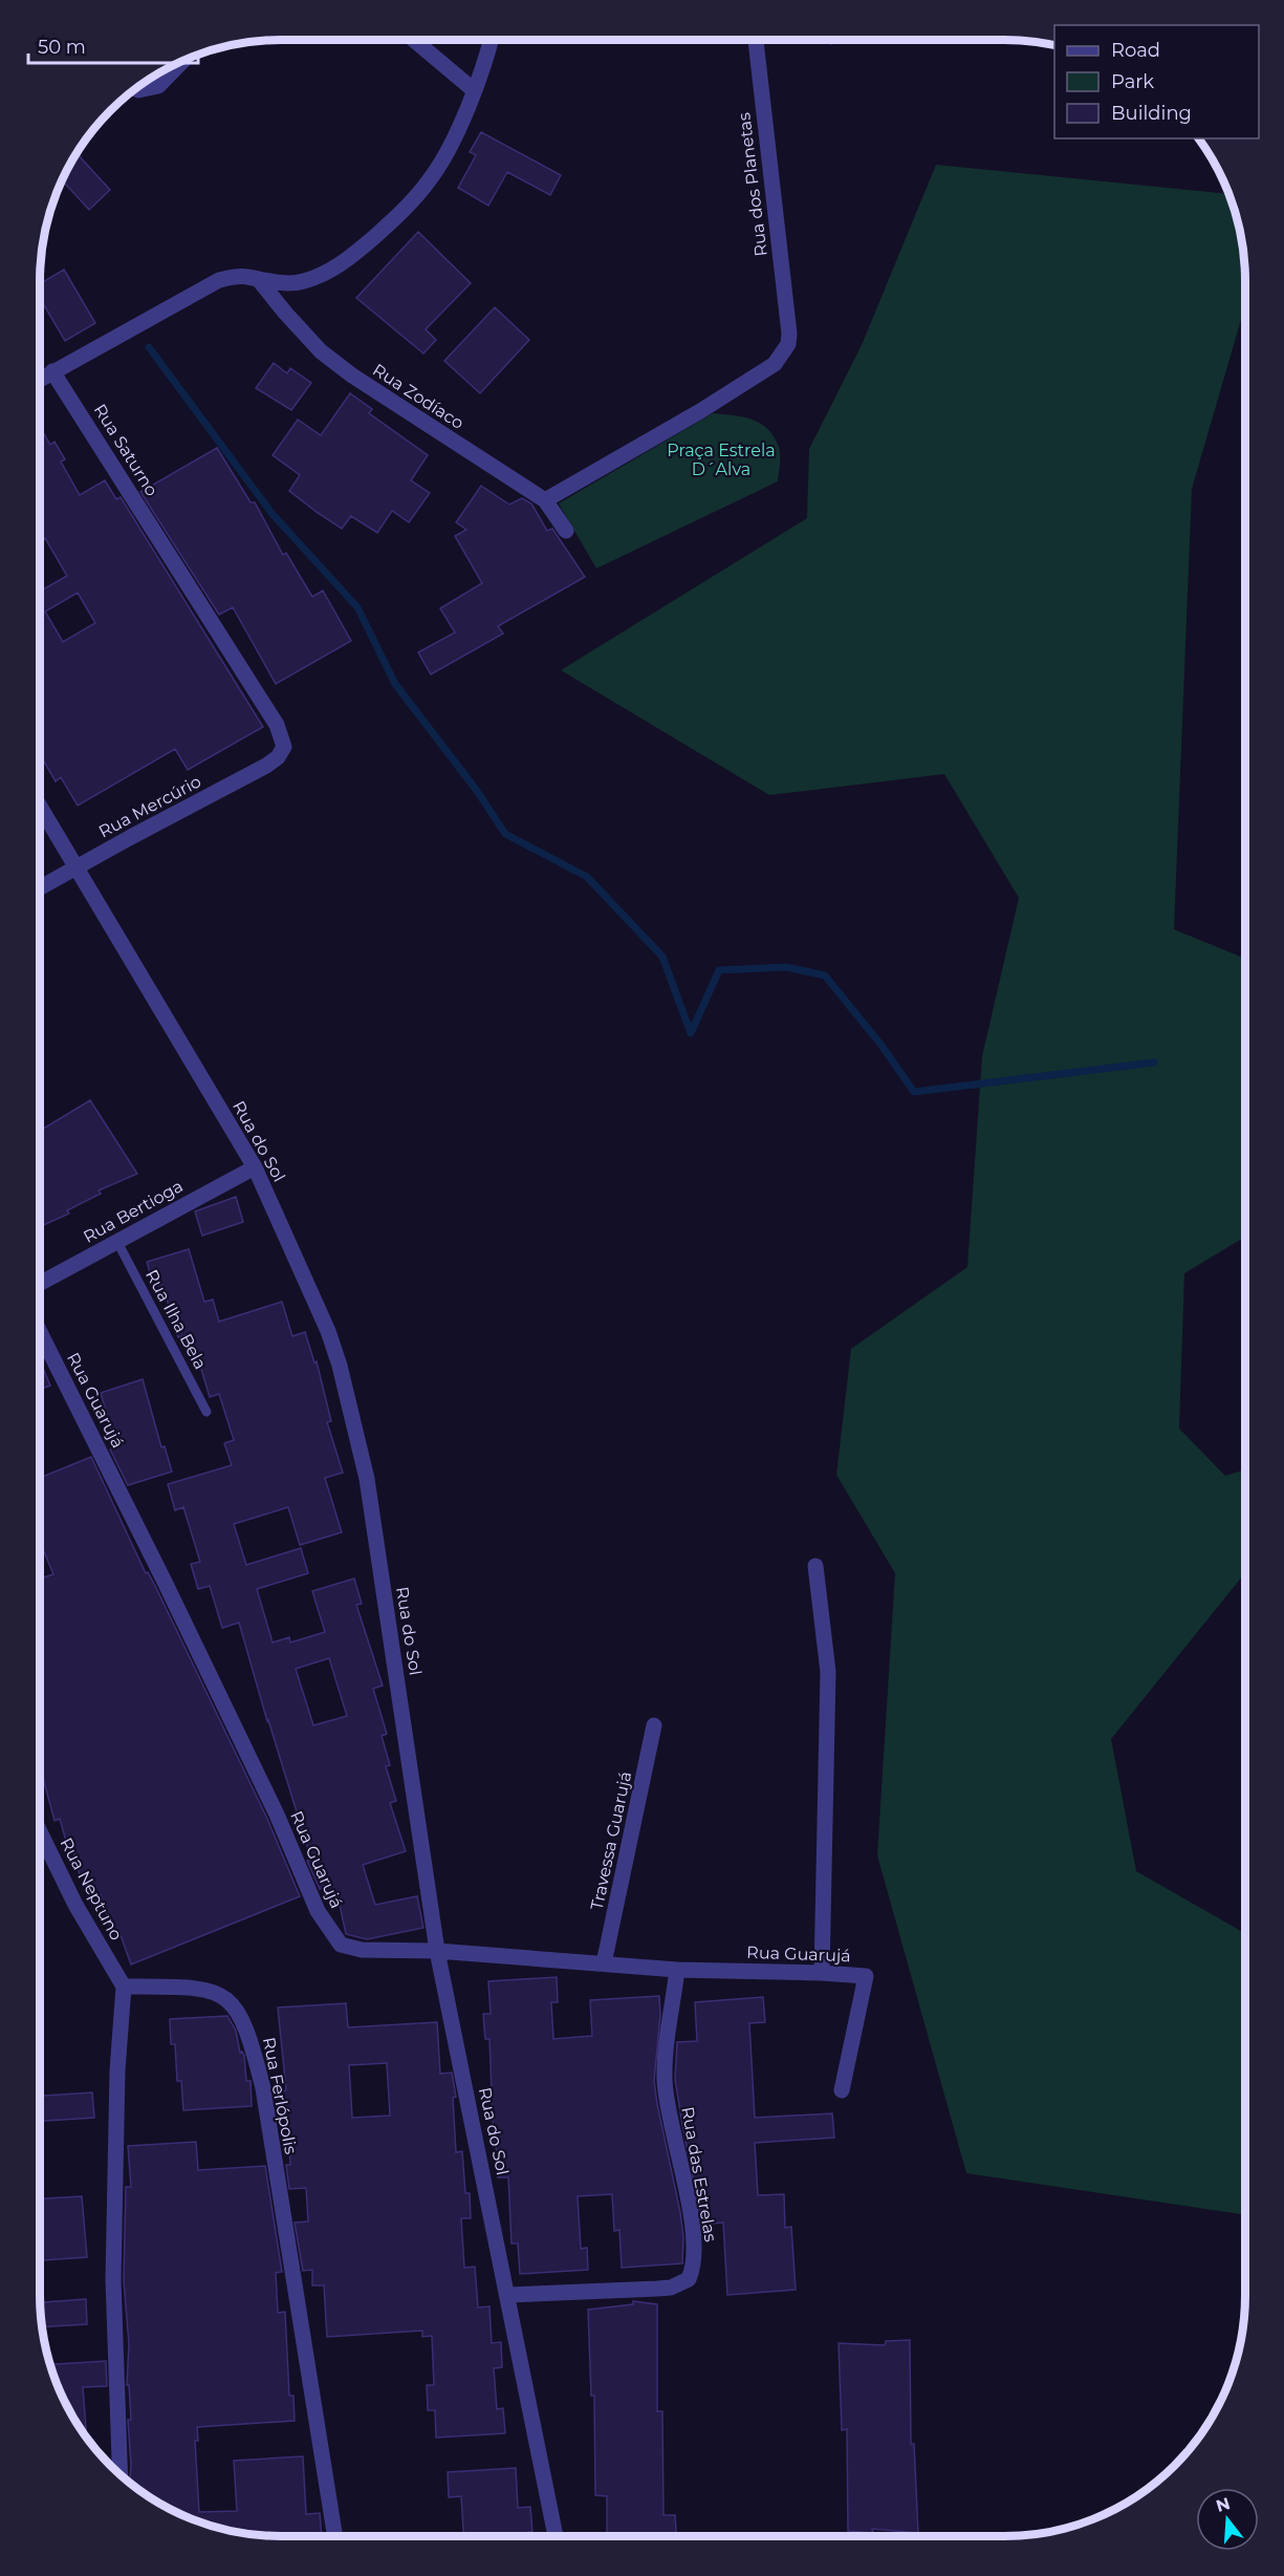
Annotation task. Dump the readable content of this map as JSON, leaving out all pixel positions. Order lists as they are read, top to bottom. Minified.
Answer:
{"streets":{"street":["Rua dos Planetas","Rua Zodíaco","Rua Saturno","Rua Mercúrio","Rua do Sol","Rua Bertioga","Rua Guarujá","Travessa Guarujá","Rua Neptuno","Rua Ferlópolis","Rua das Estrelas"],"lane":["Rua Ilha Bela"]},"crossings":[["Rua dos Planetas","Rua Zodíaco"],["Rua Saturno","Rua Mercúrio"],["Rua Mercúrio","Rua do Sol"],["Rua do Sol","Rua Bertioga"],["Rua do Sol","Rua Guarujá"],["Rua do Sol","Rua das Estrelas"],["Rua Bertioga","Rua Ilha Bela"],["Rua Guarujá","Travessa Guarujá"],["Rua Guarujá","Rua das Estrelas"],["Rua Neptuno","Rua Ferlópolis"]],"parks":["Praça Estrela D´Alva"],"legend":["Road","Park","Building"],"scale_bar":"50 m","north":"top"}
